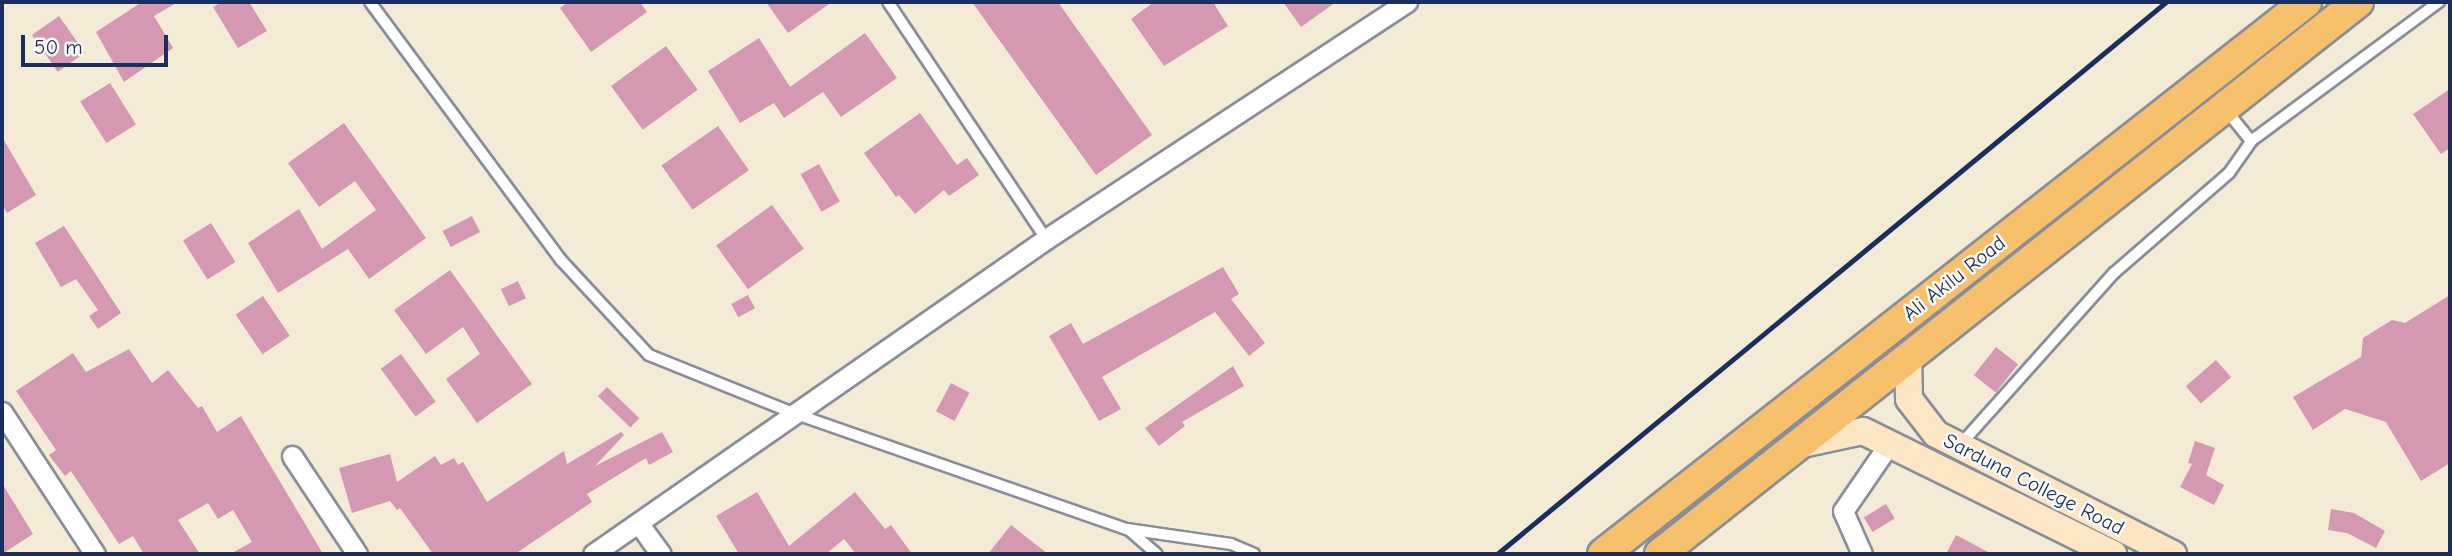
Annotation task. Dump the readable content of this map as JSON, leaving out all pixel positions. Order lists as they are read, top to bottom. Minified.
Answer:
{"streets":{"main road":["Ali Akilu Road"],"street":["Sarduna College Road"]},"crossings":[["Ali Akilu Road","Sarduna College Road"]],"scale_bar":"50 m"}
